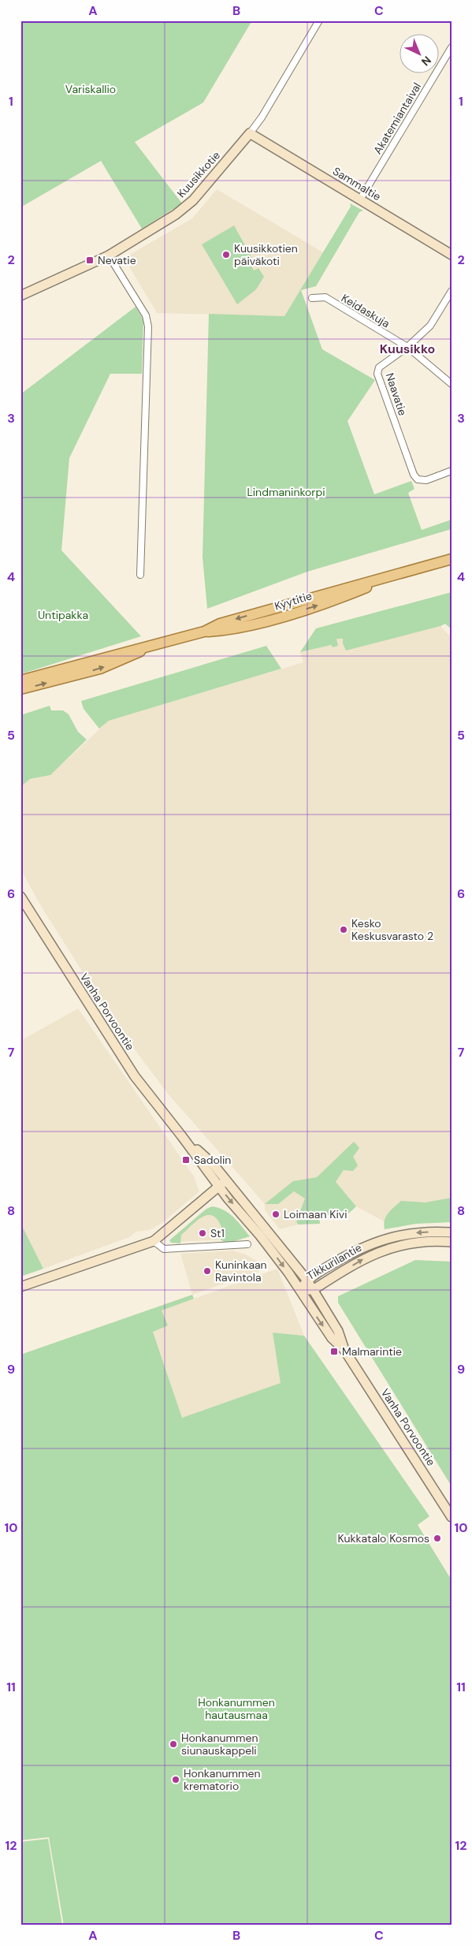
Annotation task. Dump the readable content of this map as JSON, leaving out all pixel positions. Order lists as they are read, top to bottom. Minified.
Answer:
{"streets":{"main road":["Kuusikkotie","Sammaltie","Kyytitie","Vanha Porvoontie","Tikkurilantie"],"street":["Akatemiantaival","Keidaskuja","Naavatie"]},"crossings":[["Akatemiantaival","Sammaltie"],["Kuusikkotie","Sammaltie"],["Keidaskuja","Naavatie"],["Vanha Porvoontie","Tikkurilantie"]],"districts":["Kuusikko"],"parks":["Variskallio","Lindmaninkorpi","Untipakka","Honkanummen hautausmaa"],"places":{"other":["Kuusikkotien päiväkoti","Kesko Keskusvarasto 2","Loimaan Kivi","St1","Kuninkaan Ravintola","Kukkatalo Kosmos","Honkanummen siunauskappeli","Honkanummen krematorio"],"transit":["Nevatie","Sadolin","Malmarintie"]},"north":"bottom right","grid":{"columns":["A","B","C"],"rows":["1","2","3","4","5","6","7","8","9","10","11","12"]}}
